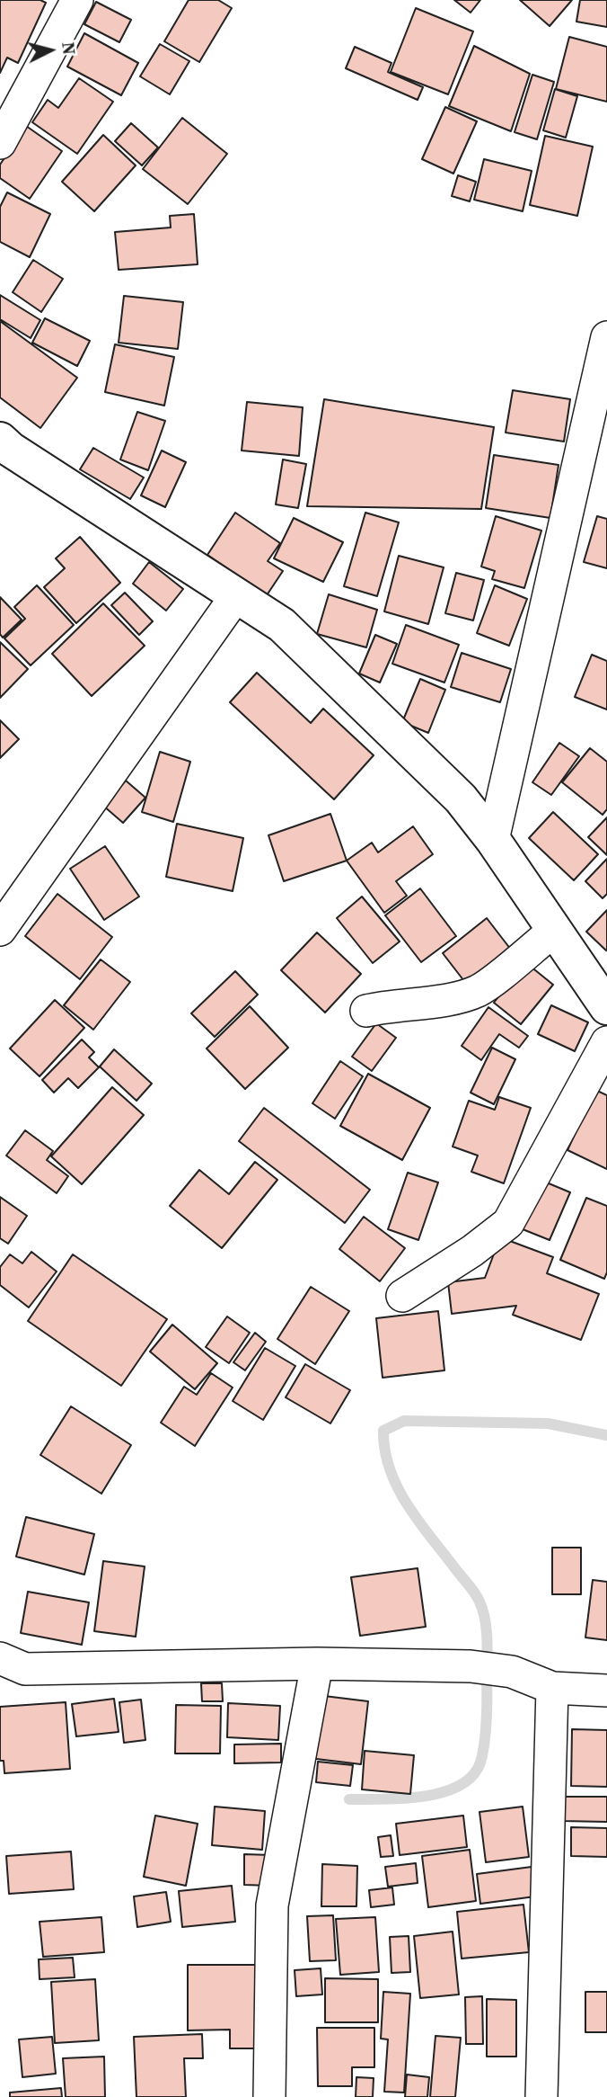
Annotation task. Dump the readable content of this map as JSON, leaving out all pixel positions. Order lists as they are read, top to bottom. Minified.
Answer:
{"north":"right"}
